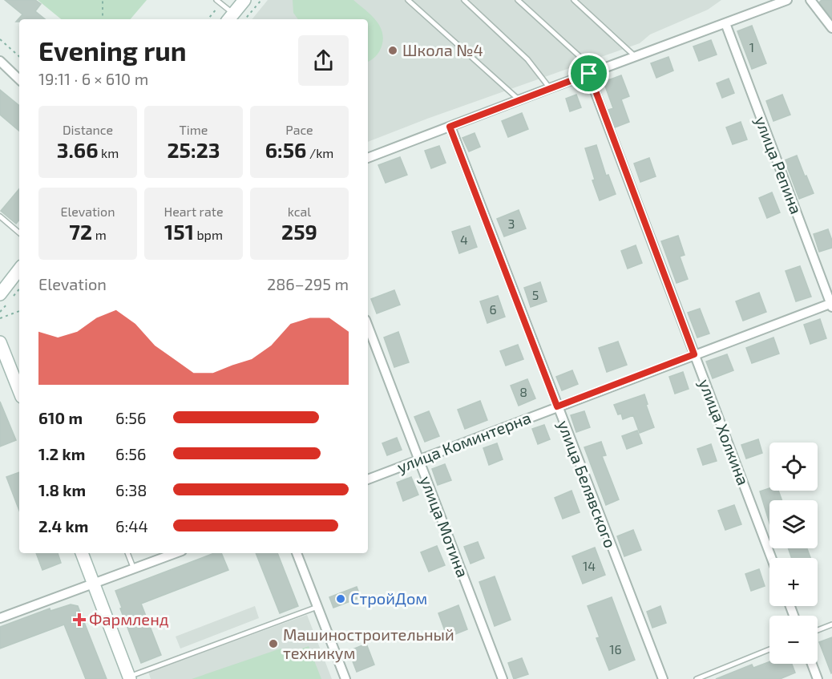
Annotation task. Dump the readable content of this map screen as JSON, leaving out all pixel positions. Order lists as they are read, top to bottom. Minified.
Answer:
{"streets":{"street":["улица Репина","улица Холкина","улица Коминтерна","улица Белявского","улица Мотина"]},"crossings":[["улица Репина","улица Коминтерна"],["улица Холкина","улица Коминтерна"],["улица Коминтерна","улица Белявского"],["улица Коминтерна","улица Мотина"]],"places":{"other":["Школа №4","СтройДом","Машиностроительный техникум"],"health":["Фармленд"]},"house_numbers":["1","3","4","5","6","8","14","16"],"page":{"heading":["Evening run","19:11 · 6 × 610 m"],"stats":[["Distance","3.66 km"],["Time","25:23"],["Pace","6:56 /km"],["Elevation","72 m"],["Heart rate","151 bpm"],["kcal","259"]],"chart":["Elevation","286–295 m"],"list":[{"name":"610 m","note":"6:56"},{"name":"1.2 km","note":"6:56"},{"name":"1.8 km","note":"6:38"},{"name":"2.4 km","note":"6:44"}],"map_buttons":["+","−"]}}
